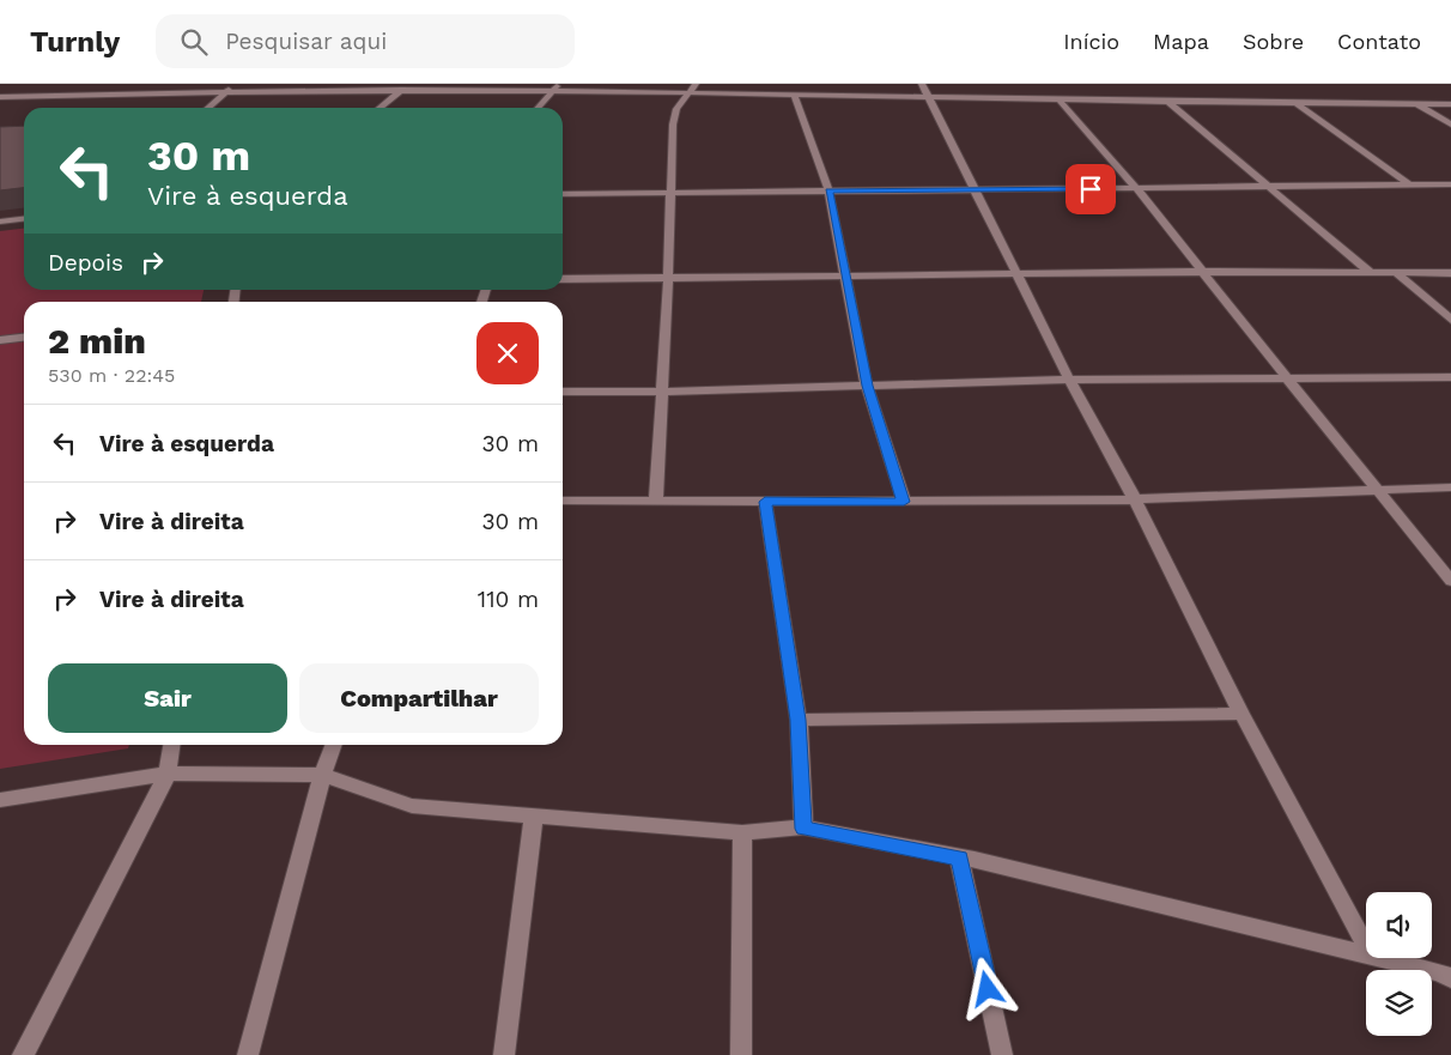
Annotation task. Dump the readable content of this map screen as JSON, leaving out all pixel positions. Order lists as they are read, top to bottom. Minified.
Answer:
{"page":{"header":"Turnly","search":"Pesquisar aqui","nav":["Início","Mapa","Sobre","Contato"],"turn":["30 m","Vire à esquerda"],"then":"Depois","heading":["2 min","530 m · 22:45"],"list":[{"name":"Vire à esquerda","value":"30 m"},{"name":"Vire à direita","value":"30 m"},{"name":"Vire à direita","value":"110 m"}],"buttons":["Sair","Compartilhar"]}}
